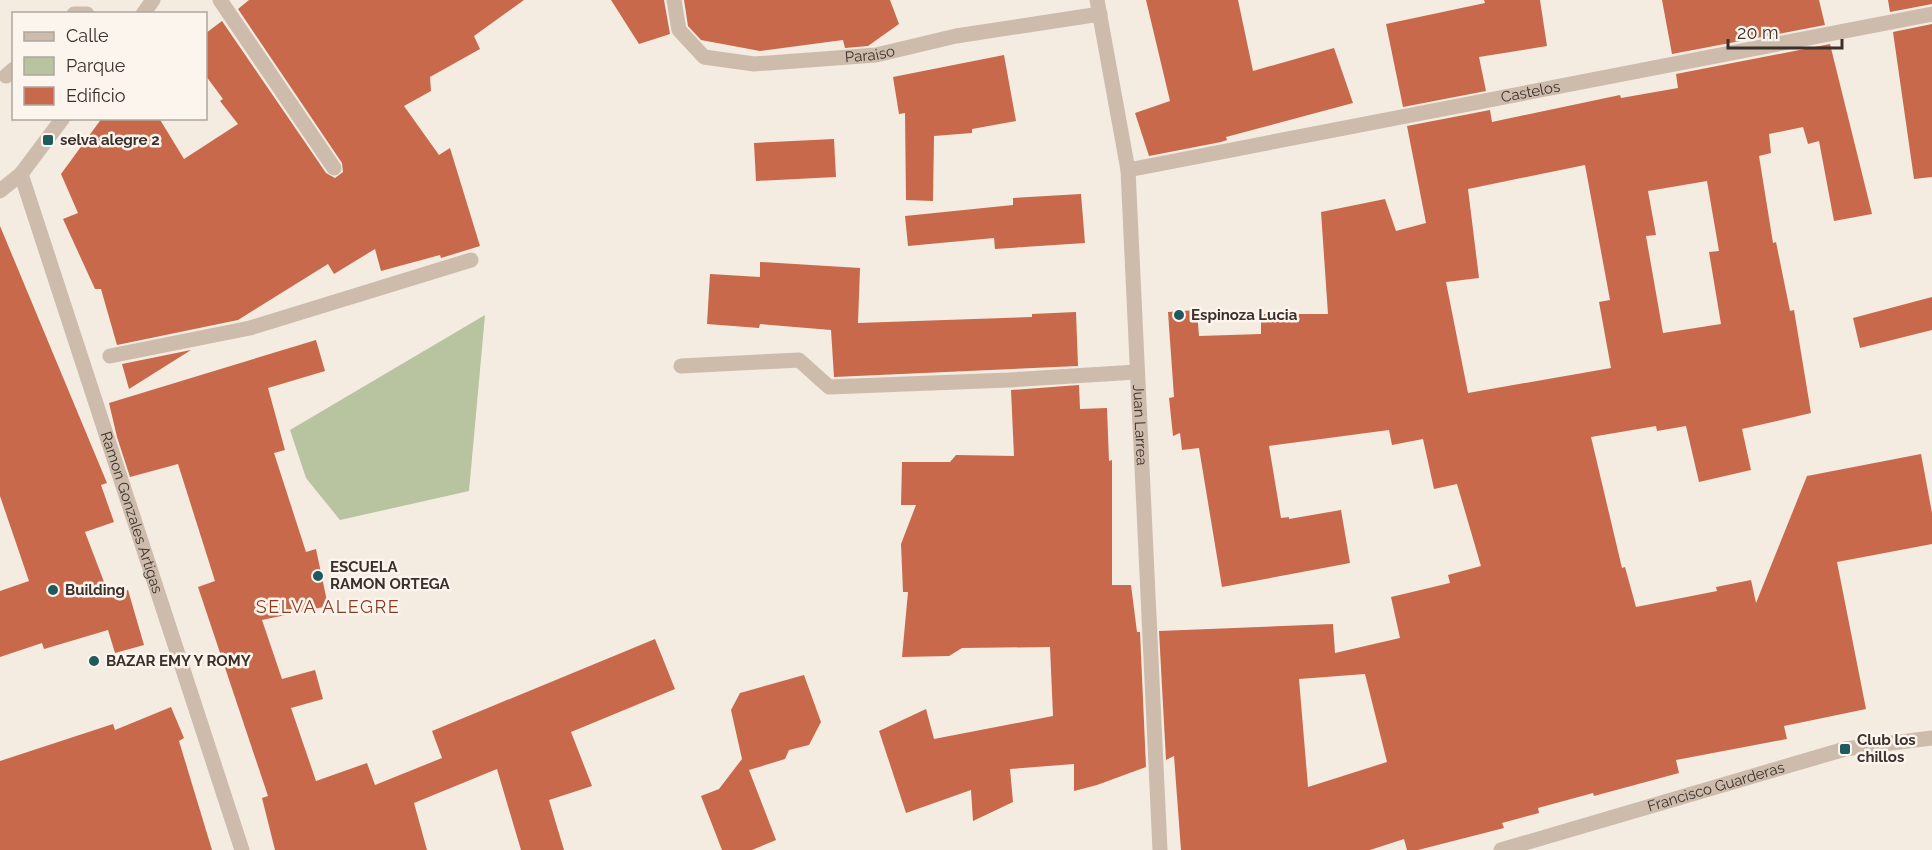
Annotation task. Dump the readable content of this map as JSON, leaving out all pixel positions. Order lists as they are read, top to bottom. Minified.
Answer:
{"streets":{"street":["Paraiso","Castelos","Juan Larrea","Ramon Gonzales Artigas","Francisco Guarderas"]},"crossings":[["Paraiso","Juan Larrea"],["Castelos","Juan Larrea"]],"districts":["SELVA ALEGRE"],"places":{"transit":["selva alegre 2","Club los chillos"],"other":["Espinoza Lucia","ESCUELA RAMON ORTEGA","Building","BAZAR EMY Y ROMY"]},"legend":["Calle","Parque","Edificio"],"scale_bar":"20 m"}
